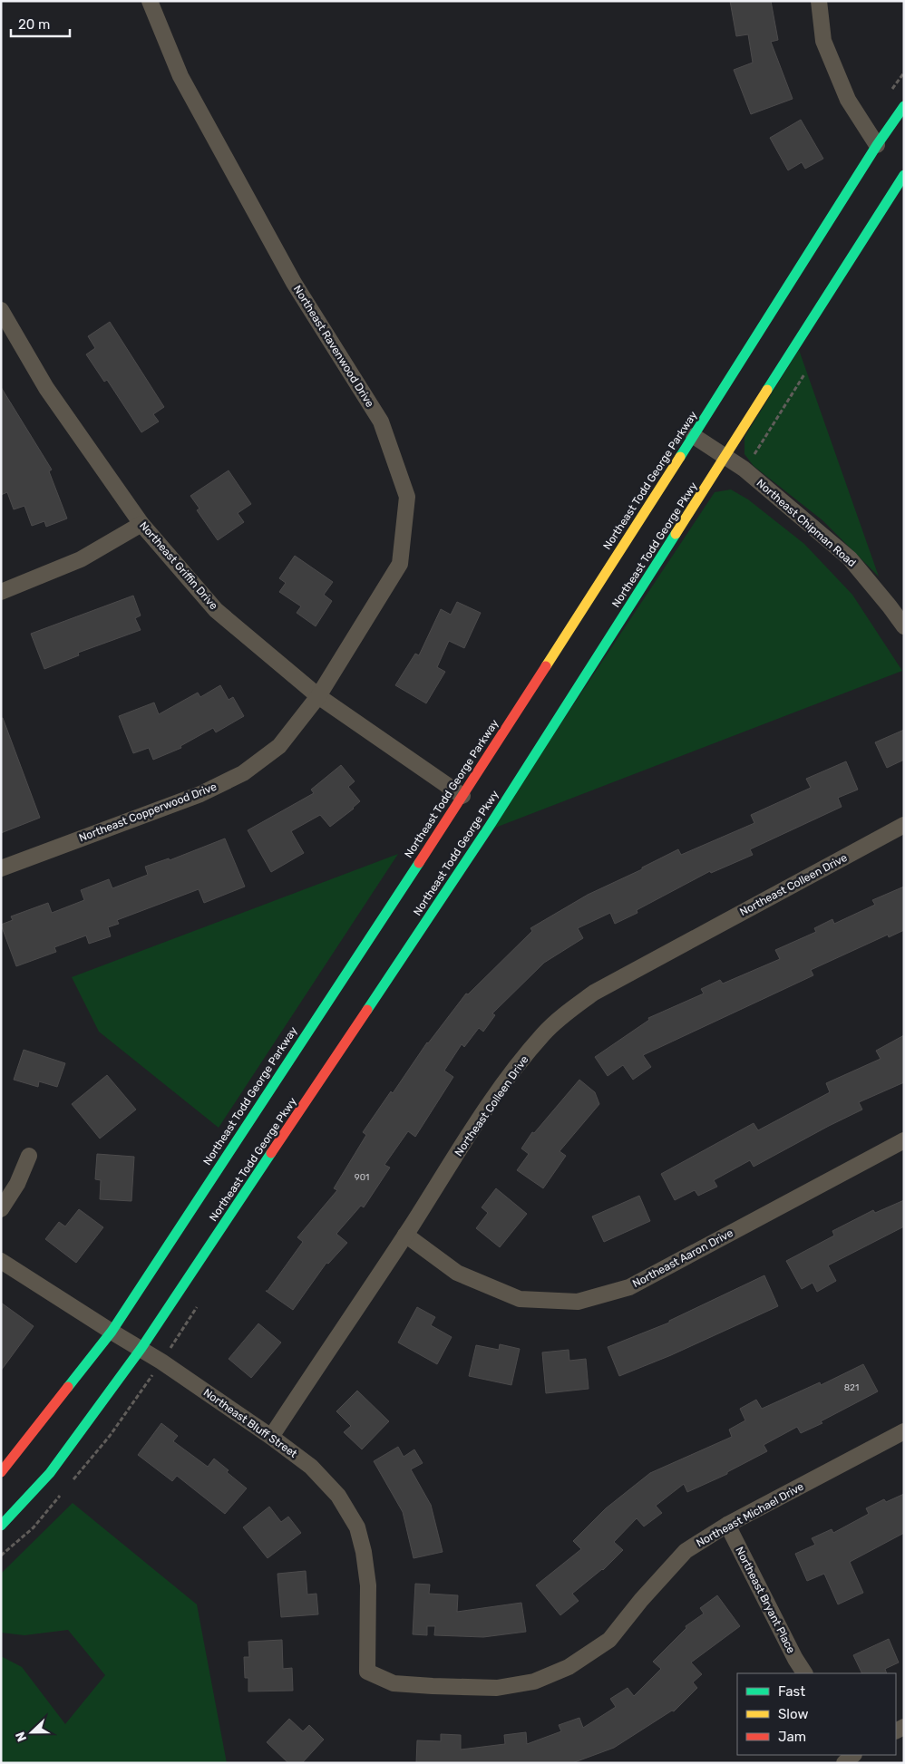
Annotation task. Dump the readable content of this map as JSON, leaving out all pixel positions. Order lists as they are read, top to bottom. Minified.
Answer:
{"streets":{"main road":["Northeast Todd George Parkway","Northeast Todd George Pkwy"],"street":["Northeast Ravenwood Drive","Northeast Chipman Road","Northeast Griffin Drive","Northeast Copperwood Drive","Northeast Colleen Drive","Northeast Aaron Drive","Northeast Bluff Street","Northeast Michael Drive","Northeast Bryant Place"]},"crossings":[["Northeast Ravenwood Drive","Northeast Griffin Drive"],["Northeast Ravenwood Drive","Northeast Copperwood Drive"],["Northeast Todd George Parkway","Northeast Chipman Road"],["Northeast Todd George Parkway","Northeast Griffin Drive"],["Northeast Todd George Parkway","Northeast Bluff Street"],["Northeast Chipman Road","Northeast Todd George Pkwy"],["Northeast Todd George Pkwy","Northeast Bluff Street"],["Northeast Griffin Drive","Northeast Copperwood Drive"],["Northeast Colleen Drive","Northeast Aaron Drive"],["Northeast Colleen Drive","Northeast Bluff Street"],["Northeast Bluff Street","Northeast Michael Drive"],["Northeast Michael Drive","Northeast Bryant Place"]],"house_numbers":["901","821"],"legend":["Fast","Slow","Jam"],"scale_bar":"20 m","north":"left"}
